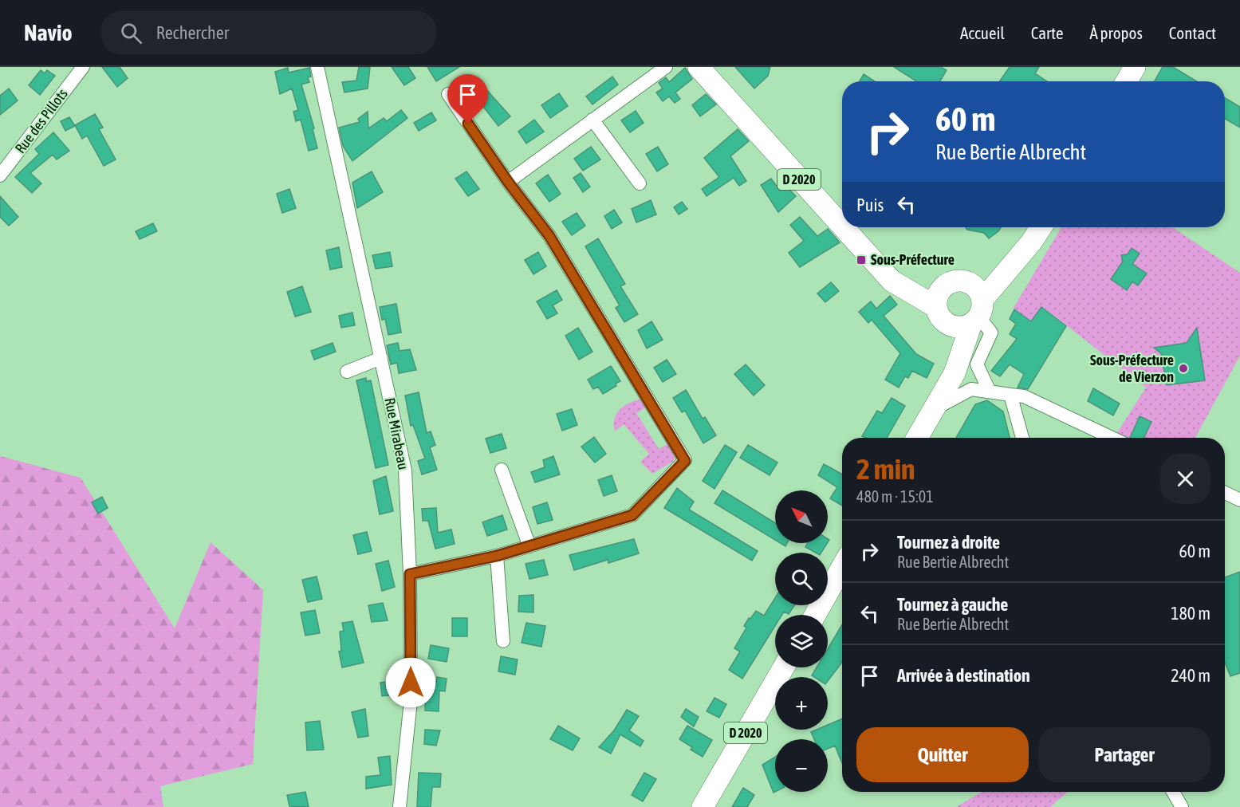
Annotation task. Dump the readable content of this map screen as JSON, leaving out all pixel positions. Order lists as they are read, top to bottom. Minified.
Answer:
{"streets":{"main road":["D 2020"],"street":["Rue des Pillots","Rue Mirabeau"]},"places":{"transit":["Sous-Préfecture"],"other":["Sous-Préfecture de Vierzon"]},"north":"top left","page":{"header":"Navio","search":"Rechercher","nav":["Accueil","Carte","À propos","Contact"],"turn":["60 m","Rue Bertie Albrecht"],"then":"Puis","heading":["2 min","480 m · 15:01"],"map_buttons":["+","−"],"list":[{"name":"Tournez à droite","note":"Rue Bertie Albrecht","value":"60 m"},{"name":"Tournez à gauche","note":"Rue Bertie Albrecht","value":"180 m"},{"name":"Arrivée à destination","value":"240 m"}],"buttons":["Quitter","Partager"]}}
